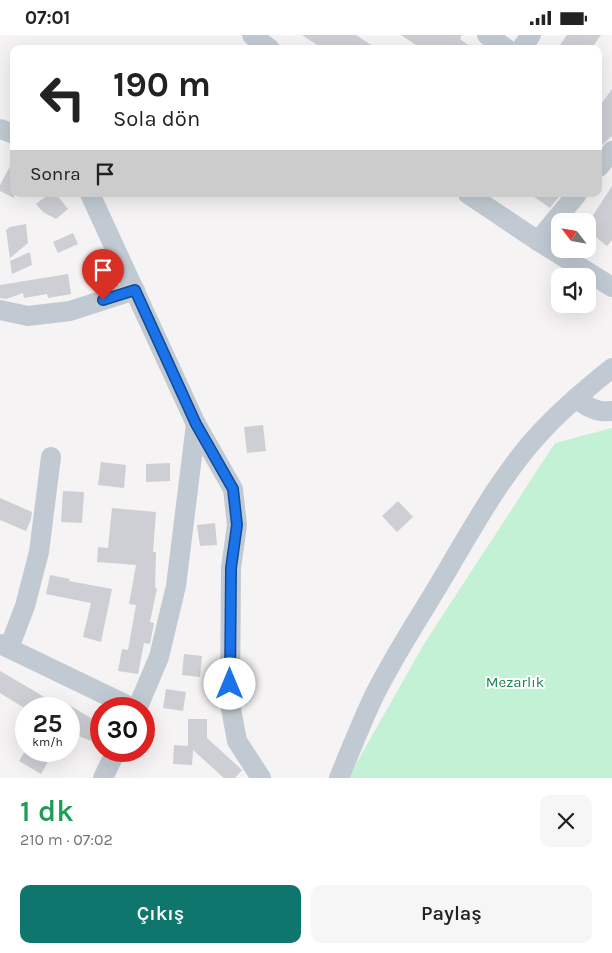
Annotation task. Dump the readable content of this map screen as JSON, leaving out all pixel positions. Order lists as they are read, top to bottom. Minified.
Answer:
{"parks":["Mezarlık"],"north":"top left","page":{"status":"07:01","turn":["190 m","Sola dön"],"then":"Sonra","speed":"25 km/h","limit":"30","heading":["1 dk","210 m · 07:02"],"buttons":["Çıkış","Paylaş"]}}
